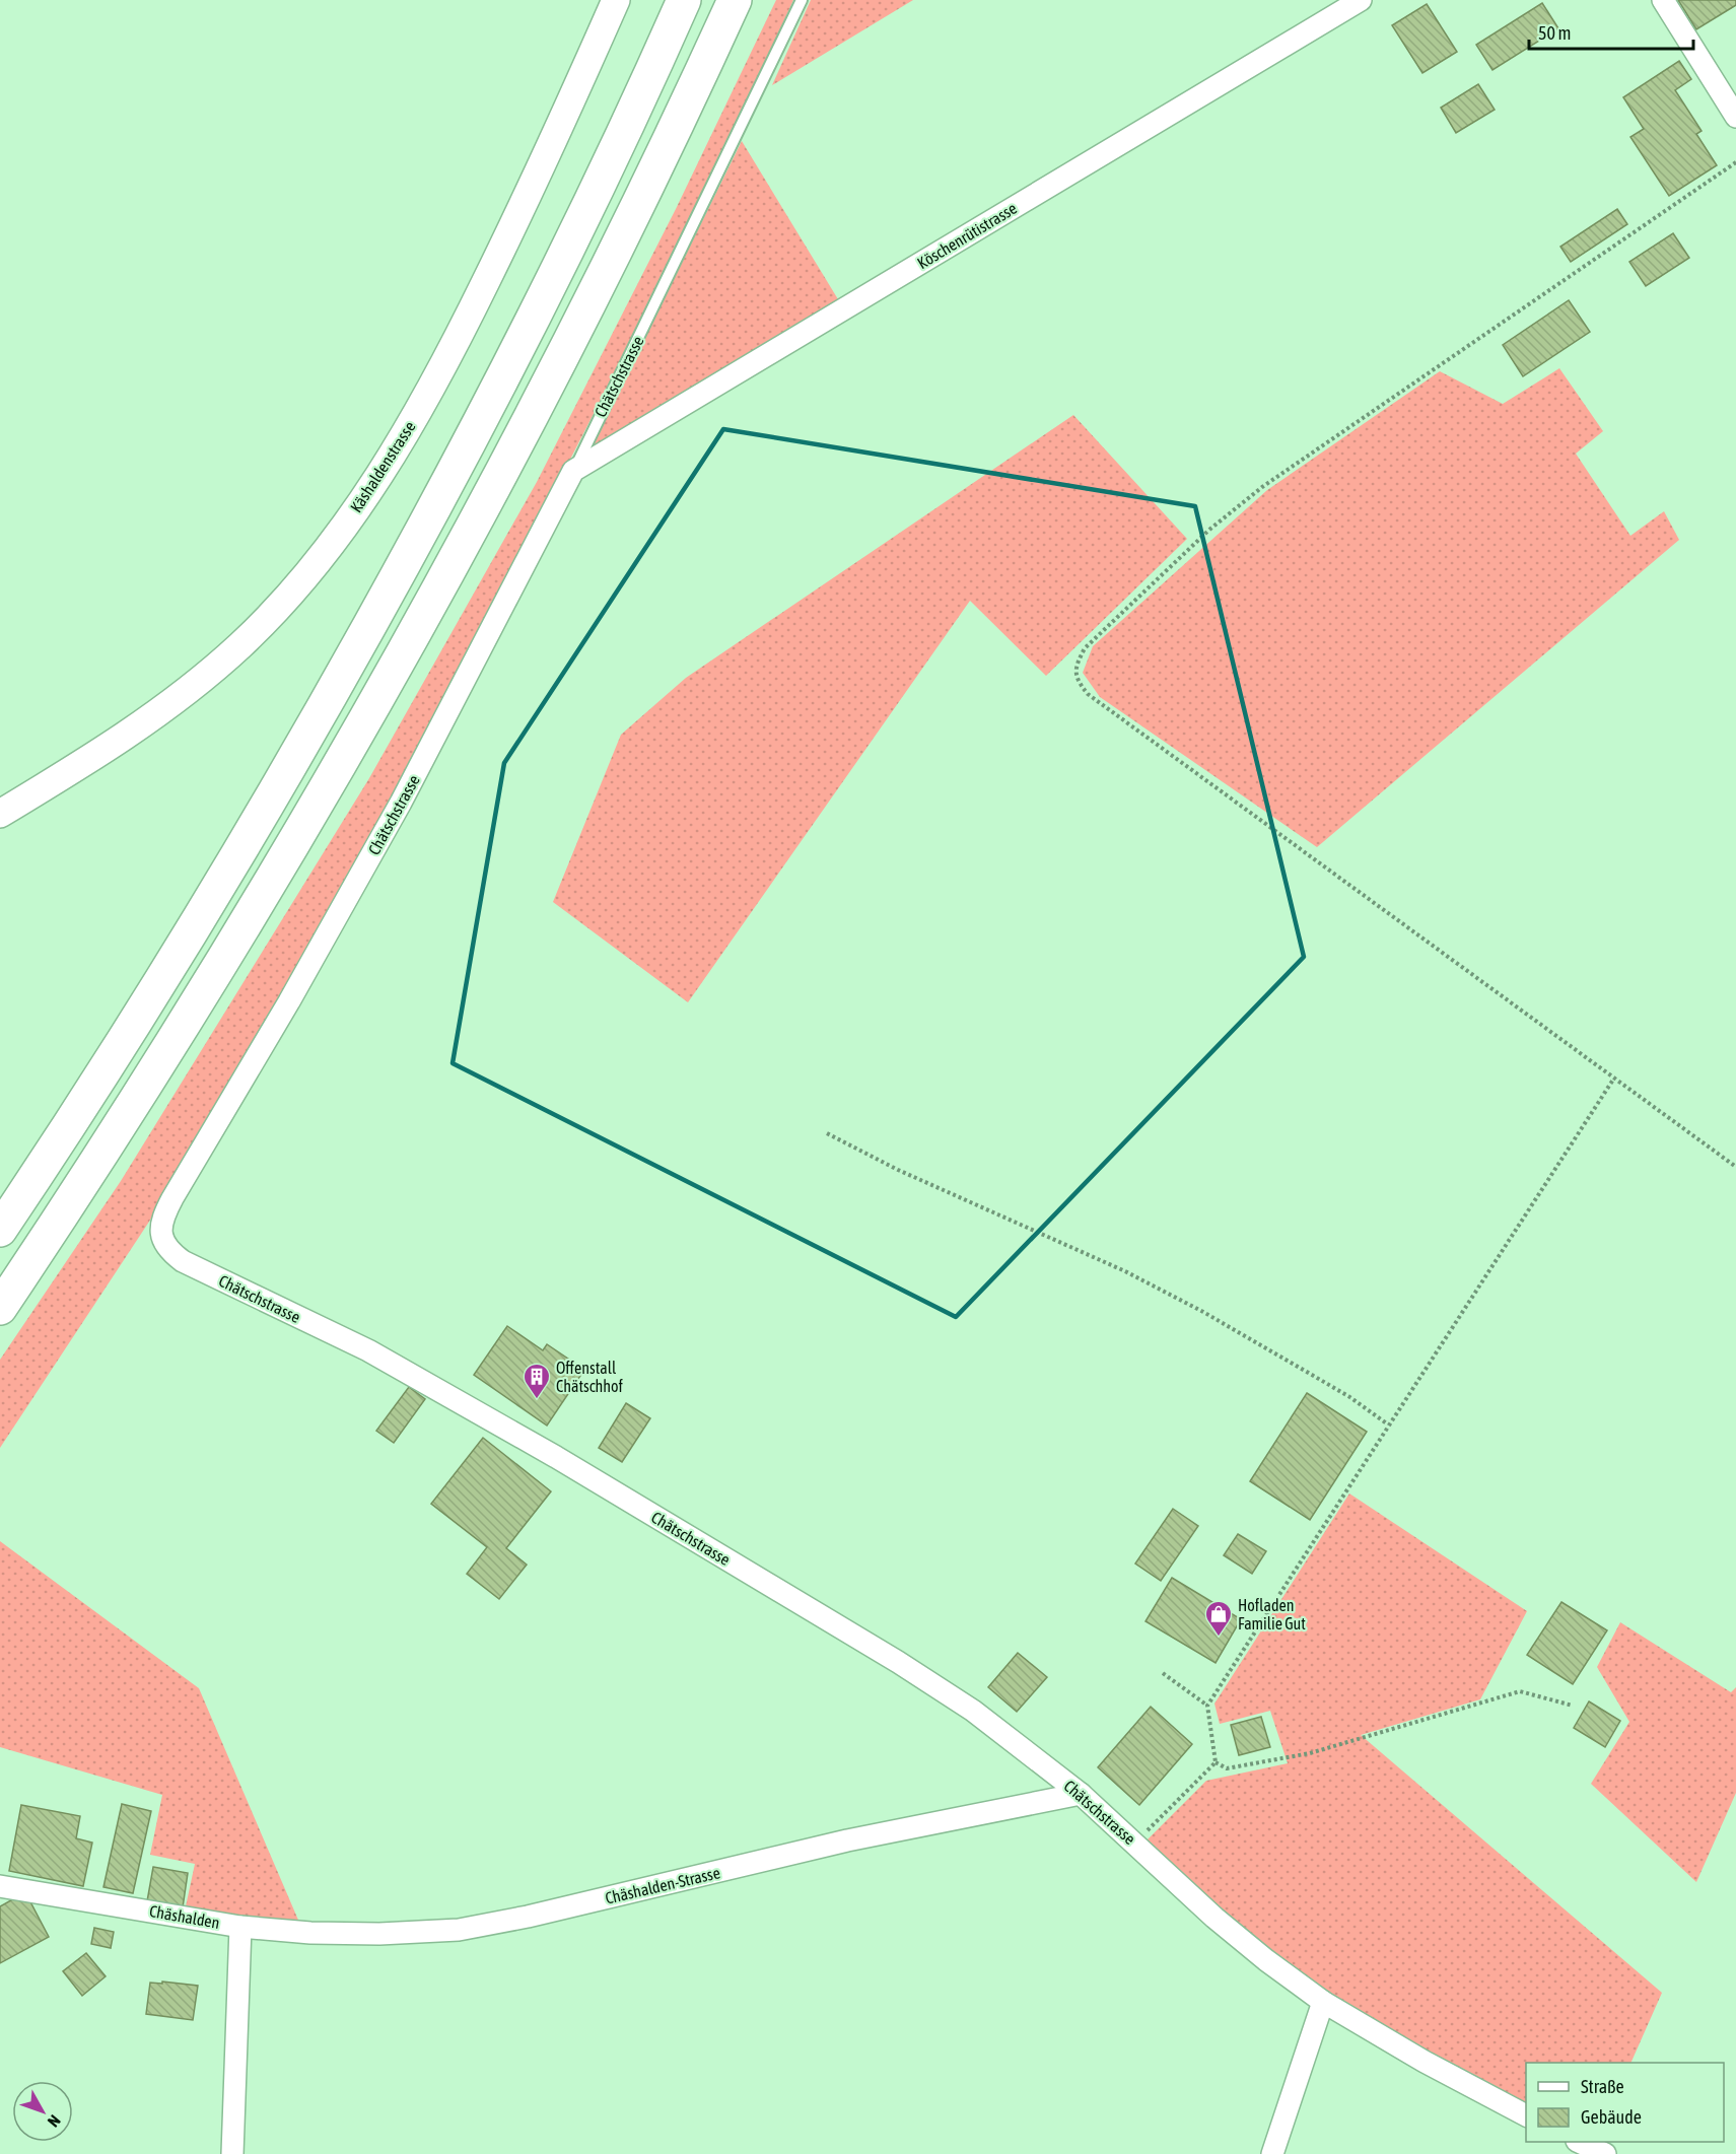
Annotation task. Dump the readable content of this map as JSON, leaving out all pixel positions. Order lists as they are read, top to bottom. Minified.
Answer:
{"streets":{"street":["Köschenrütistrasse","Chätschstrasse","Käshaldenstrasse","Chäshalden-Strasse","Chäshalden"]},"crossings":[["Köschenrütistrasse","Chätschstrasse"],["Chätschstrasse","Chäshalden-Strasse"],["Chäshalden-Strasse","Chäshalden"]],"places":{"building":["Offenstall Chätschhof"],"shop":["Hofladen Familie Gut"]},"legend":["Straße","Gebäude"],"scale_bar":"50 m","north":"bottom right"}
